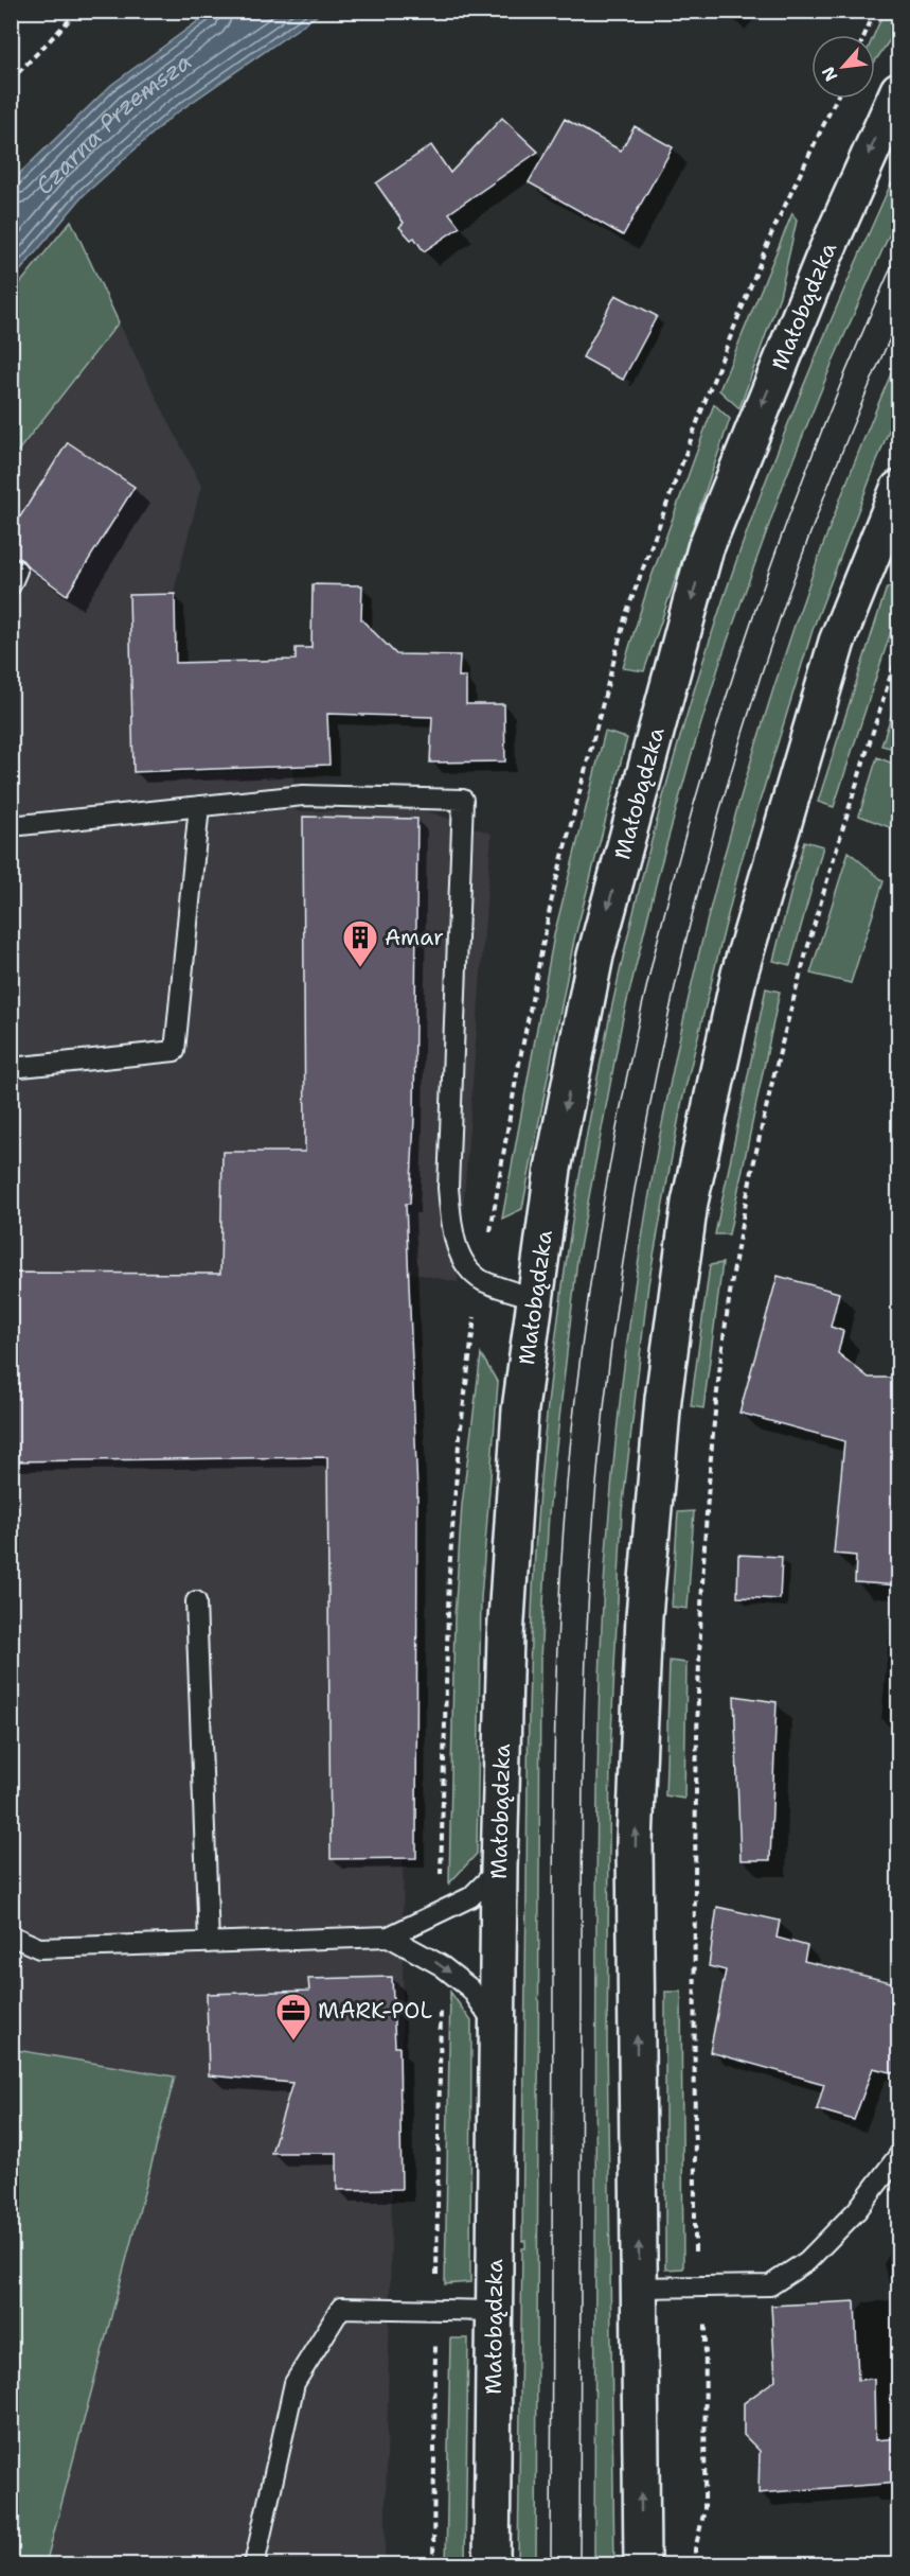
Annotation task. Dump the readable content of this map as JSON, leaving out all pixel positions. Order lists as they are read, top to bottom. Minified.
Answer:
{"streets":{"street":["Małobądzka"]},"water":["Czarna Przemsza"],"places":{"building":["Amar"],"office":["MARK-POL"]},"north":"bottom left"}
